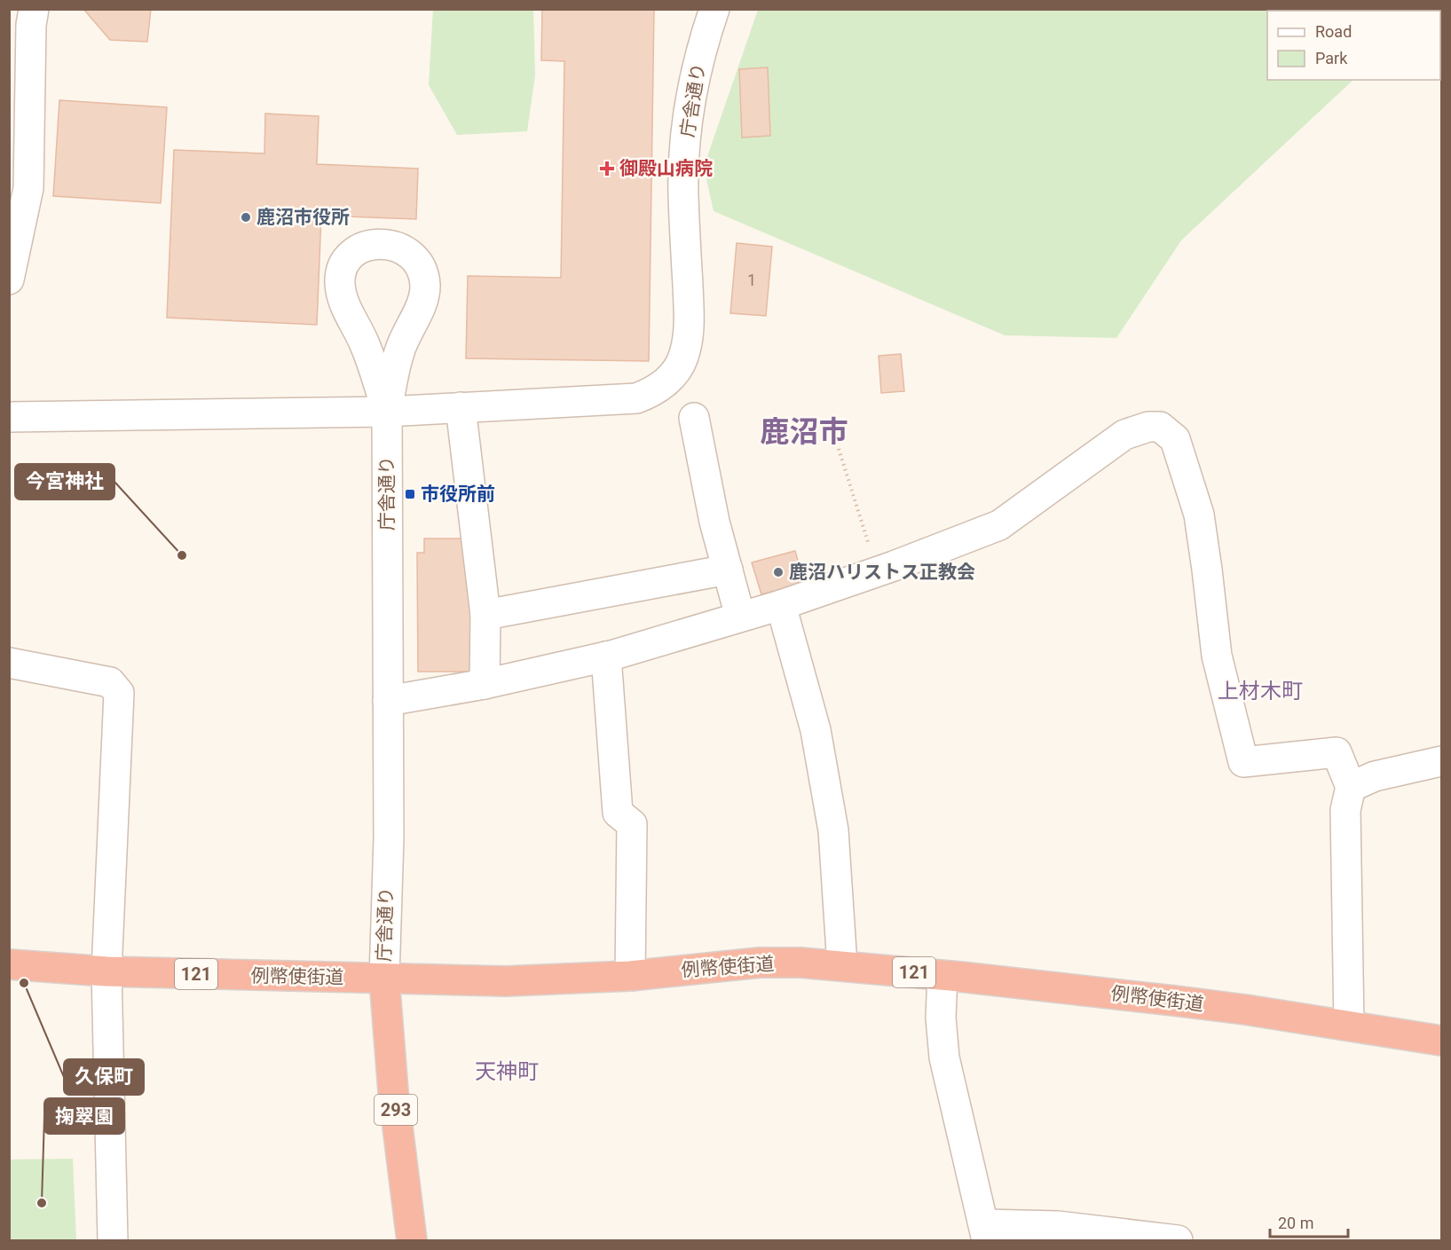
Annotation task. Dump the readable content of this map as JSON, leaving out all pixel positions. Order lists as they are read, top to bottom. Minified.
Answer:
{"streets":{"highway":["庁舎通り","例幣使街道","121","293"]},"crossings":[["庁舎通り","例幣使街道"]],"districts":["鹿沼市","上材木町","天神町"],"places":{"health":["御殿山病院"],"other":["鹿沼市役所","今宮神社","鹿沼ハリストス正教会","久保町","掬翠園"],"transit":["市役所前"]},"house_numbers":["1"],"legend":["Road","Park"],"scale_bar":"20 m"}
